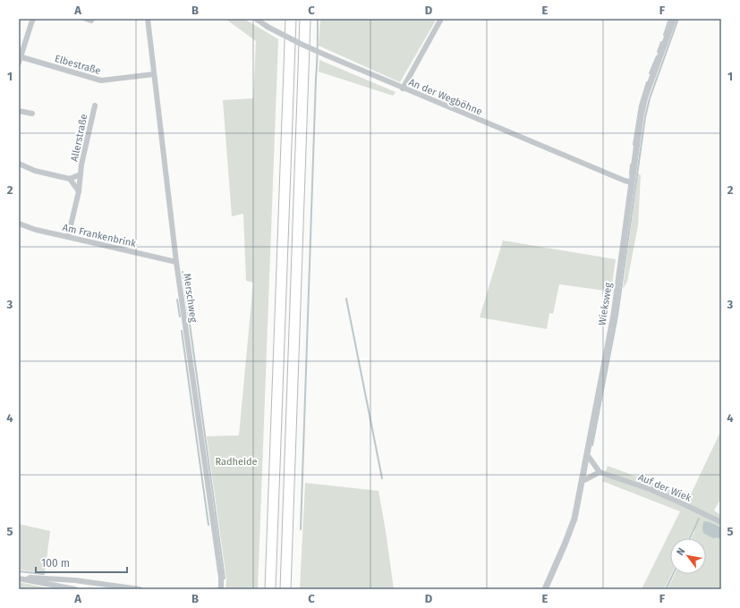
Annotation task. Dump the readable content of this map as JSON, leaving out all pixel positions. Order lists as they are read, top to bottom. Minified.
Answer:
{"streets":{"street":["Elbestraße","An der Wegböhne","Allerstraße","Am Frankenbrink","Merschweg","Wieksweg","Auf der Wiek"]},"crossings":[["Elbestraße","Merschweg"],["An der Wegböhne","Wieksweg"],["Allerstraße","Am Frankenbrink"],["Am Frankenbrink","Merschweg"]],"parks":["Radheide"],"scale_bar":"100 m","north":"top left","grid":{"columns":["A","B","C","D","E","F"],"rows":["1","2","3","4","5"]}}
